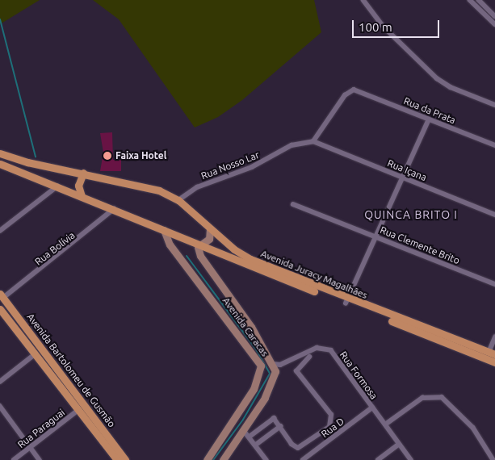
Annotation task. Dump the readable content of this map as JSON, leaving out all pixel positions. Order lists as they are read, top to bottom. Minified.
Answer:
{"streets":{"main road":["Avenida Juracy Magalhães","Avenida Bartolomeu de Gusmão"],"street":["Rua da Prata","Rua Nosso Lar","Rua Içana","Rua Clemente Brito","Rua Bolívia","Avenida Caracas","Rua Formosa","Rua D","Rua Paraguai"]},"crossings":[["Rua da Prata","Rua Nosso Lar"],["Rua da Prata","Rua Içana"],["Rua Nosso Lar","Rua Içana"],["Rua Nosso Lar","Avenida Juracy Magalhães"],["Rua Bolívia","Avenida Juracy Magalhães"],["Rua Bolívia","Avenida Bartolomeu de Gusmão"],["Avenida Juracy Magalhães","Avenida Caracas"],["Avenida Caracas","Rua Formosa"],["Avenida Bartolomeu de Gusmão","Rua Paraguai"],["Rua Formosa","Rua D"]],"districts":["QUINCA BRITO I"],"places":["Faixa Hotel"],"scale_bar":"100 m"}
